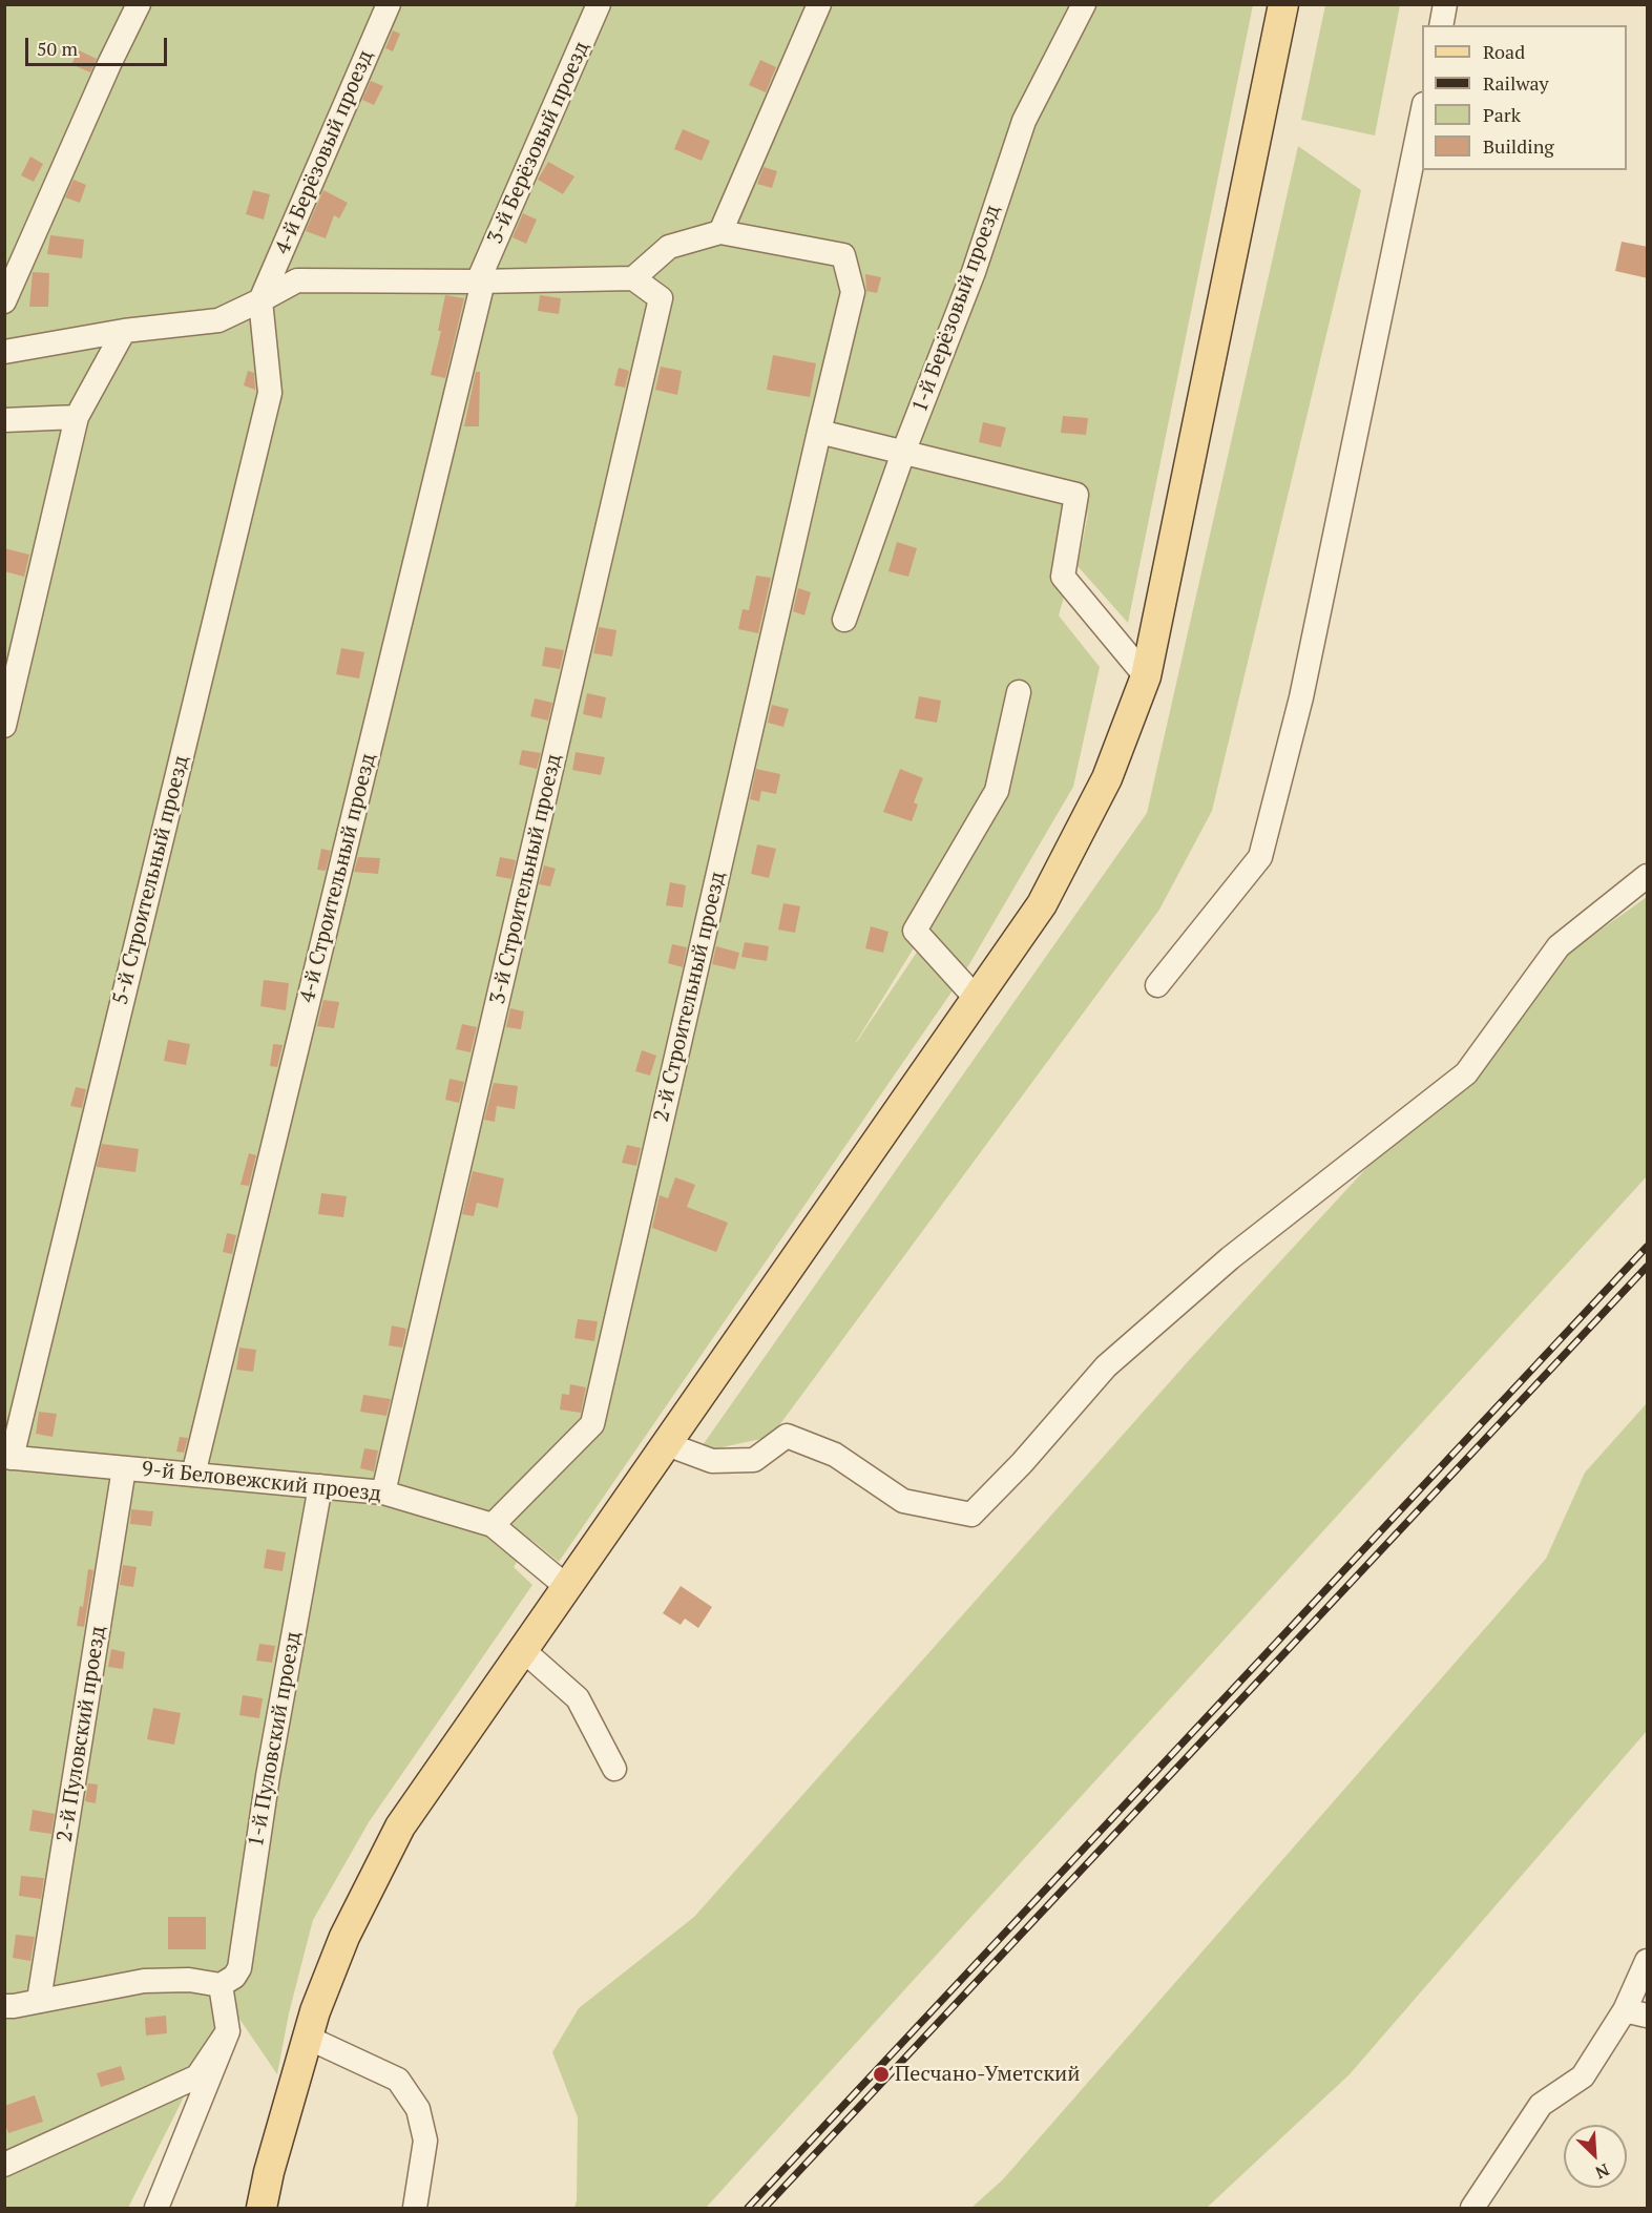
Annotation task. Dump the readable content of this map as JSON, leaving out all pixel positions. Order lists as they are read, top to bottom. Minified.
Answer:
{"streets":{"street":["3-й Берёзовый проезд","4-й Берёзовый проезд","1-й Берёзовый проезд","4-й Строительный проезд","3-й Строительный проезд","5-й Строительный проезд","2-й Строительный проезд","9-й Беловежский проезд","2-й Пуловский проезд","1-й Пуловский проезд"]},"crossings":[["3-й Берёзовый проезд","4-й Строительный проезд"],["4-й Берёзовый проезд","5-й Строительный проезд"],["4-й Строительный проезд","9-й Беловежский проезд"],["3-й Строительный проезд","9-й Беловежский проезд"],["5-й Строительный проезд","9-й Беловежский проезд"],["2-й Строительный проезд","9-й Беловежский проезд"],["9-й Беловежский проезд","2-й Пуловский проезд"],["9-й Беловежский проезд","1-й Пуловский проезд"]],"places":["Песчано-Уметский"],"legend":["Road","Railway","Park","Building"],"scale_bar":"50 m","north":"bottom right"}
